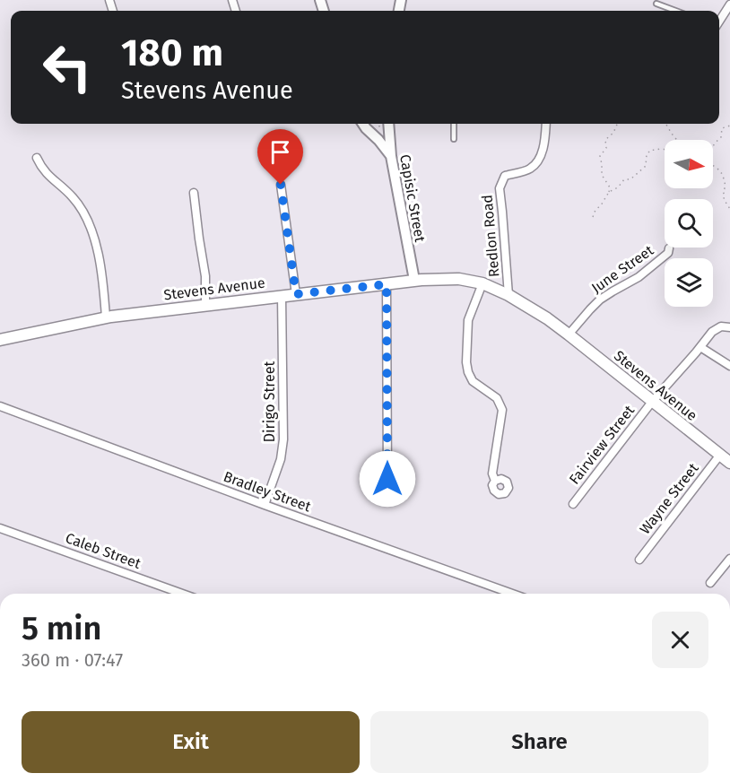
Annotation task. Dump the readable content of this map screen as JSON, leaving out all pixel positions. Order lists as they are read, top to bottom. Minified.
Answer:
{"streets":{"main road":["Stevens Avenue"],"street":["Capisic Street","Redlon Road","June Street","Dirigo Street","Fairview Street","Bradley Street","Wayne Street","Caleb Street"]},"crossings":[["Capisic Street","Stevens Avenue"],["Redlon Road","Stevens Avenue"],["June Street","Stevens Avenue"],["Stevens Avenue","Dirigo Street"],["Stevens Avenue","Fairview Street"],["Stevens Avenue","Wayne Street"],["Dirigo Street","Bradley Street"]],"north":"right","page":{"turn":["180 m","Stevens Avenue"],"heading":["5 min","360 m · 07:47"],"buttons":["Exit","Share"]}}
